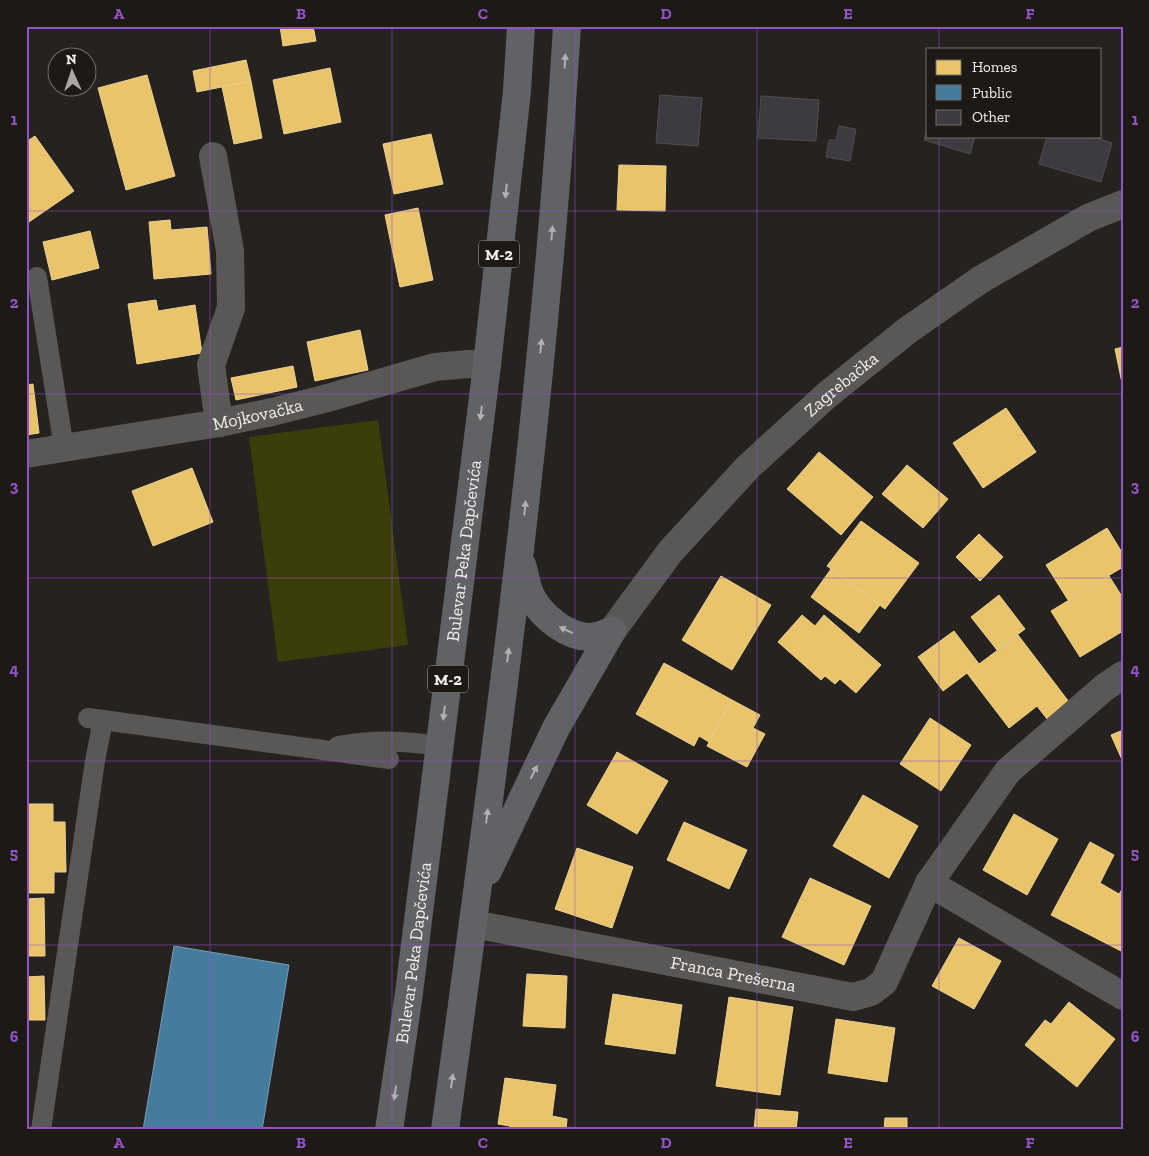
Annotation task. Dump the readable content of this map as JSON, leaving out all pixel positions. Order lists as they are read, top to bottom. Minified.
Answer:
{"streets":{"main road":["M-2","Bulevar Peka Dapčevića"],"street":["Zagrebačka","Mojkovačka","Franca Prešerna"]},"crossings":[["Mojkovačka","Bulevar Peka Dapčevića"]],"legend":["Homes","Public","Other"],"north":"top","grid":{"columns":["A","B","C","D","E","F"],"rows":["1","2","3","4","5","6"]}}
